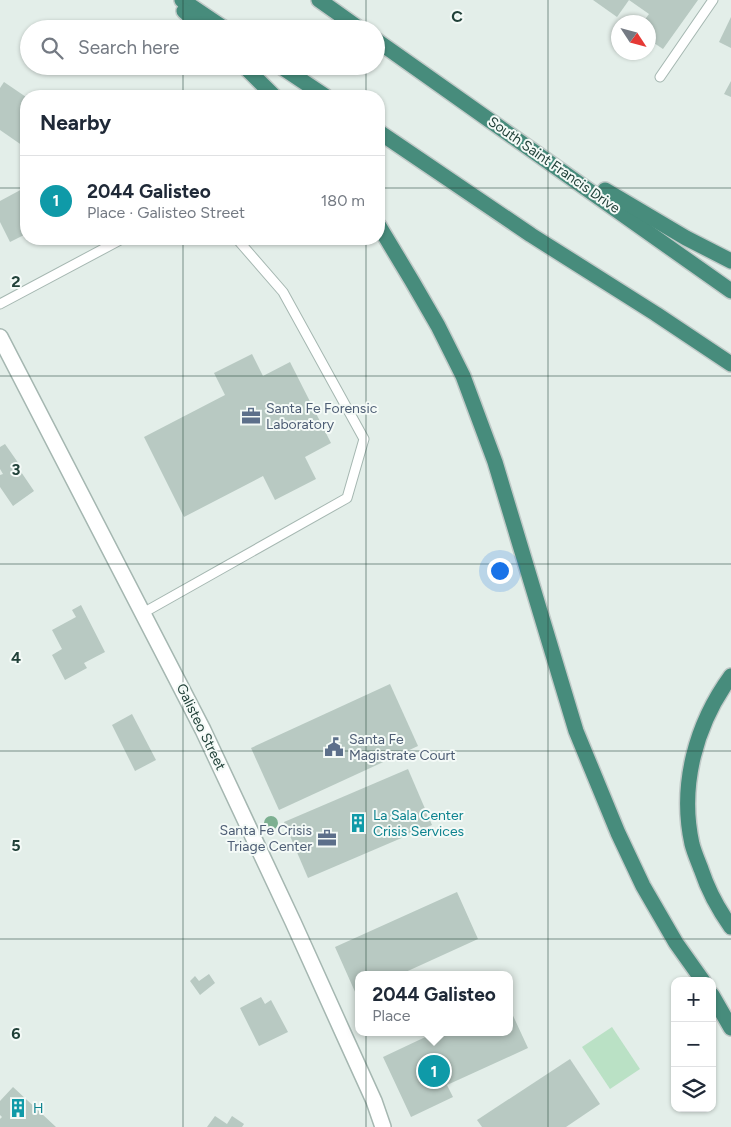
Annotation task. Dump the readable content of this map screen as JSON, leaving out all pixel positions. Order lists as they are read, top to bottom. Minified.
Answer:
{"streets":{"highway":["South Saint Francis Drive"],"street":["Galisteo Street"]},"places":{"office":["Santa Fe Forensic Laboratory","Santa Fe Crisis Triage Center"],"public building":["Santa Fe Magistrate Court"],"building":["La Sala Center Crisis Services","H"]},"north":"bottom right","page":{"search":"Search here","heading":"Nearby","list":[{"mark":"1","name":"2044 Galisteo","note":"Place · Galisteo Street","value":"180 m"}],"popup":["2044 Galisteo","Place"],"map_buttons":["+","−"],"pins":"1"},"grid":{"columns":["C"],"rows":["2","3","4","5","6"]}}
